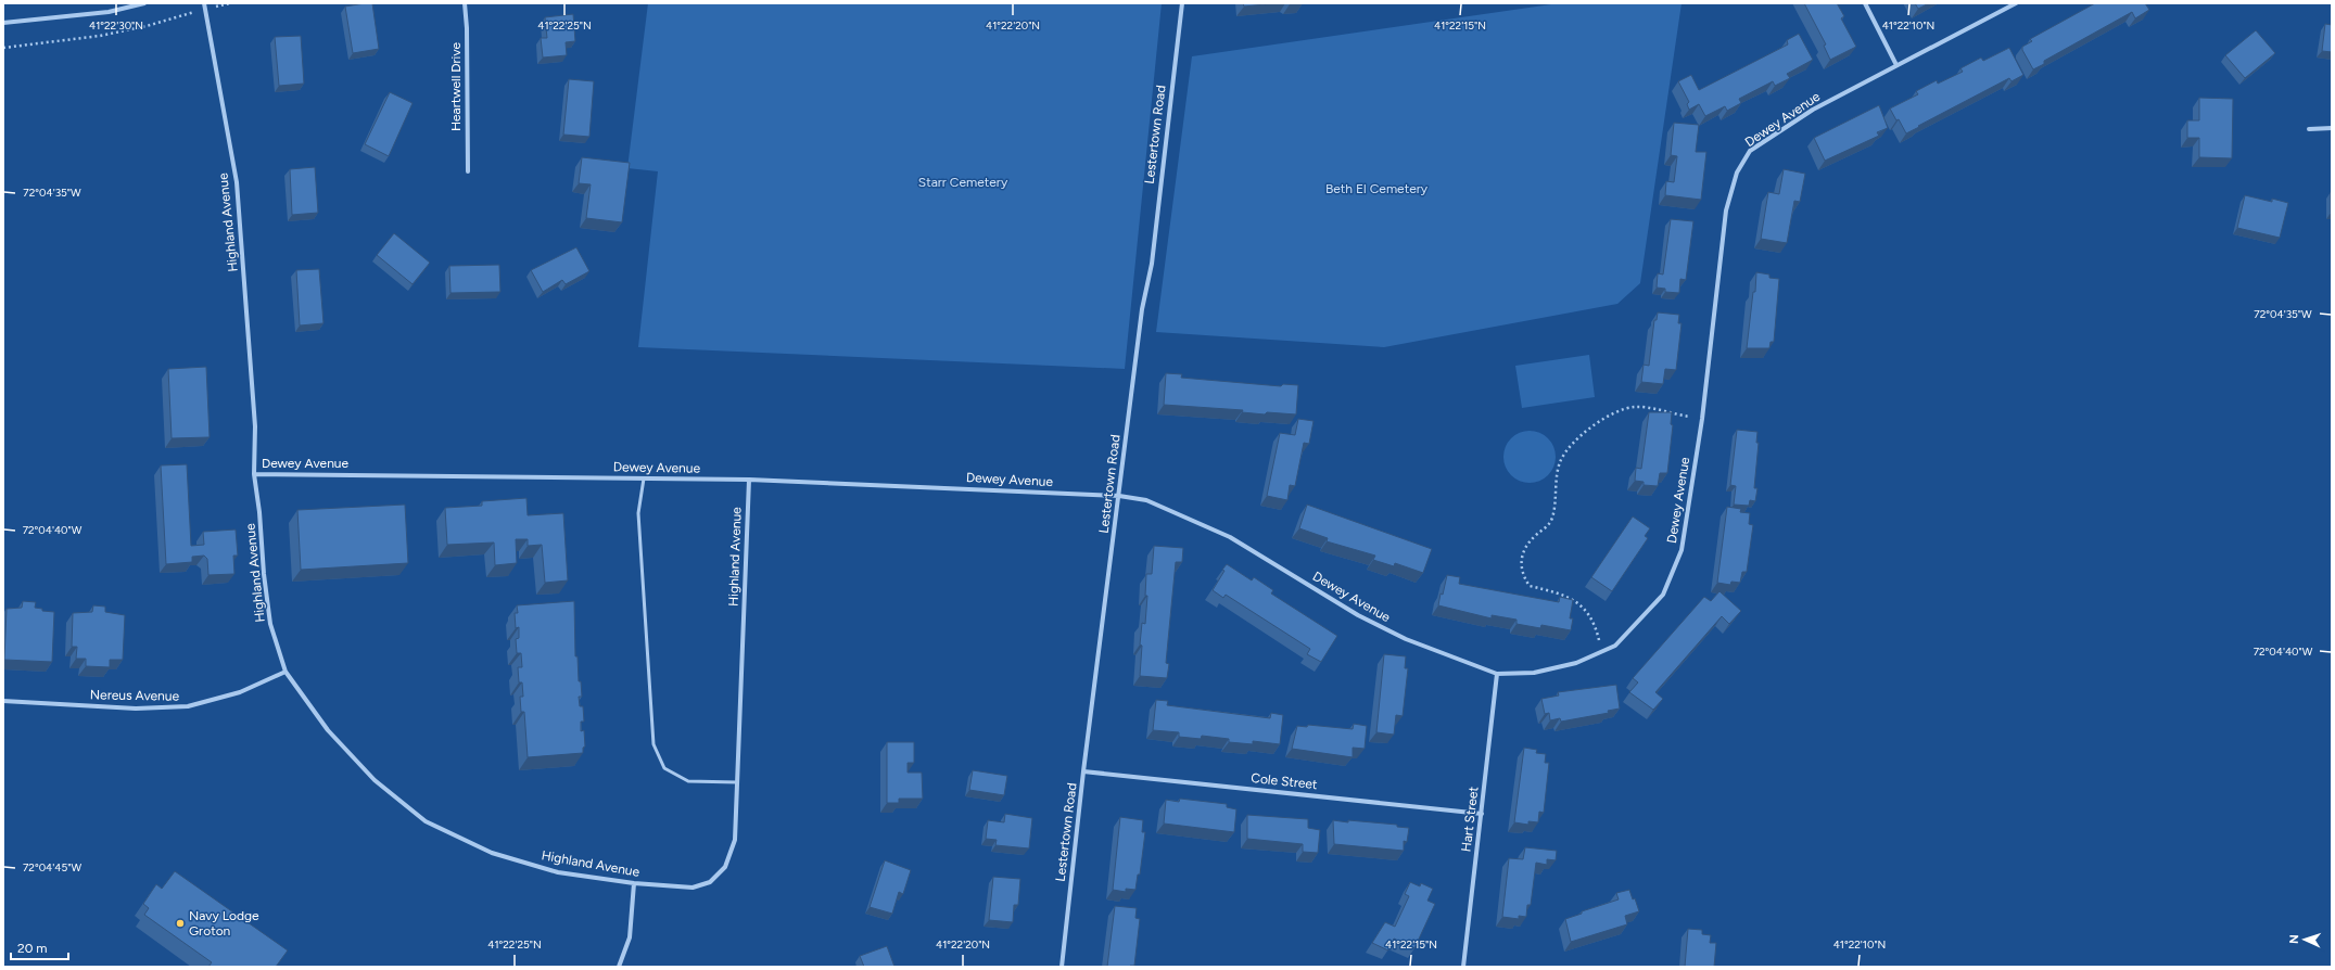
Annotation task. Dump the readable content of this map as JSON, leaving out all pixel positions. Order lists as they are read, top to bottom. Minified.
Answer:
{"streets":{"street":["Heartwell Drive","Dewey Avenue","Lestertown Road","Highland Avenue","Nereus Avenue","Cole Street","Hart Street"]},"crossings":[["Dewey Avenue","Lestertown Road"],["Dewey Avenue","Highland Avenue"],["Dewey Avenue","Hart Street"],["Lestertown Road","Cole Street"],["Highland Avenue","Nereus Avenue"],["Cole Street","Hart Street"]],"parks":["Starr Cemetery","Beth El Cemetery"],"places":["Navy Lodge Groton"],"scale_bar":"20 m","north":"left","coordinates":["41°22'30\"N","41°22'25\"N","41°22'20\"N","41°22'15\"N","41°22'10\"N","72°04'35\"W","72°04'40\"W","72°04'45\"W"]}
